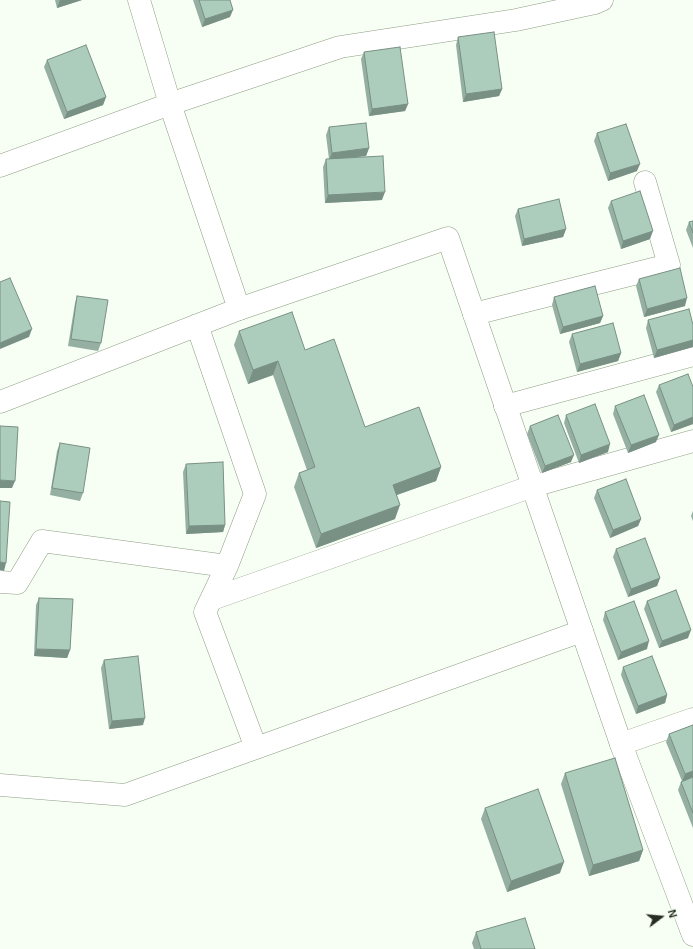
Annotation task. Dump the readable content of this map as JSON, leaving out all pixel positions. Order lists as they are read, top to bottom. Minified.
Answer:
{"north":"right"}
